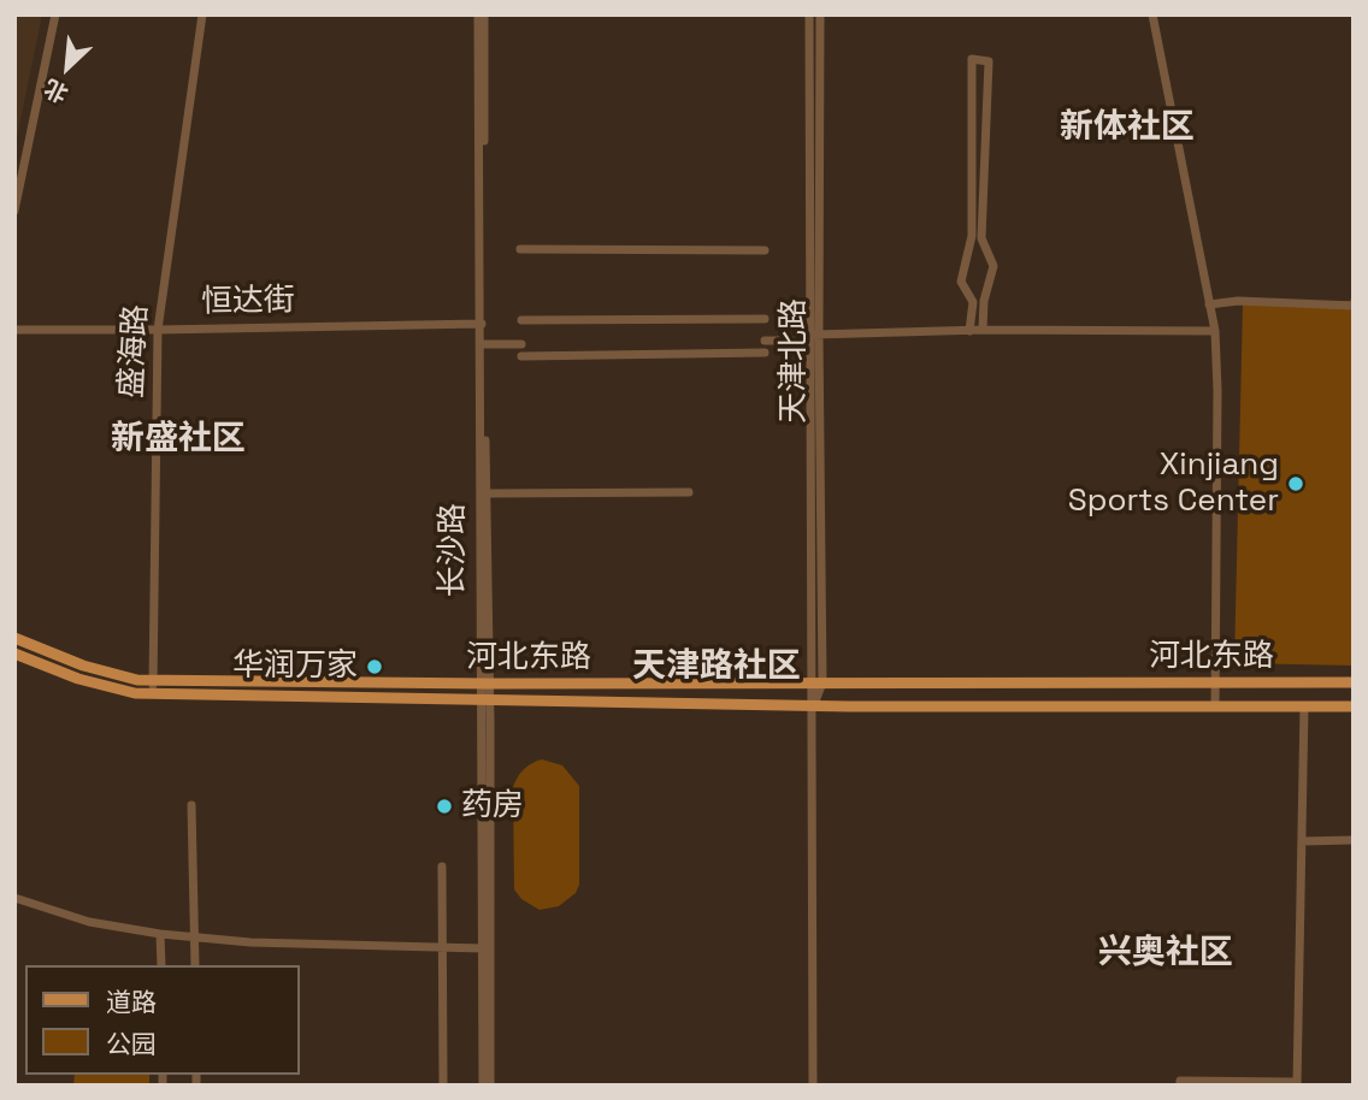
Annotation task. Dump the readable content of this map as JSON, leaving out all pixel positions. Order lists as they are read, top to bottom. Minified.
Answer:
{"streets":{"main road":["河北东路"],"street":["恒达街","盛海路","天津北路","长沙路"]},"crossings":[["恒达街","盛海路"],["恒达街","长沙路"],["盛海路","河北东路"],["天津北路","河北东路"],["长沙路","河北东路"]],"districts":["新体社区","新盛社区","天津路社区","兴奥社区"],"places":["Xinjiang Sports Center","华润万家","药房"],"legend":["道路","公园"],"north":"bottom left"}
